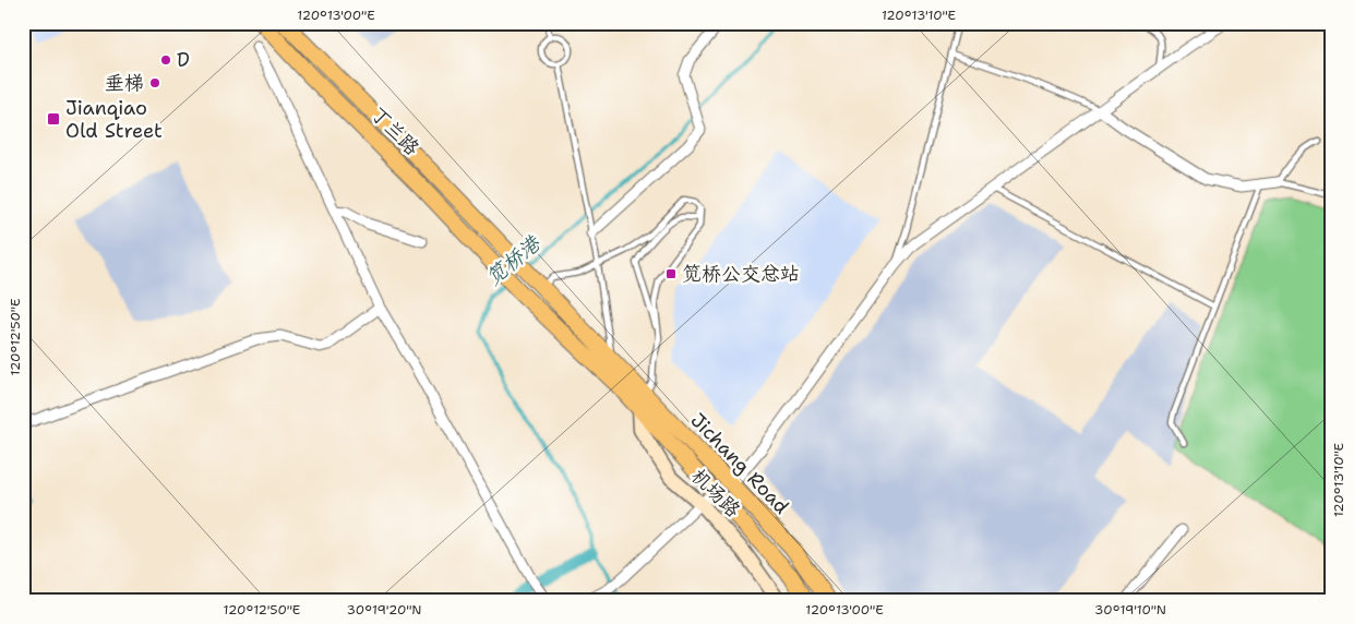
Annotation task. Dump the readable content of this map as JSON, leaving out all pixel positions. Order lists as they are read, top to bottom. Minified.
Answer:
{"streets":{"main road":["丁兰路","Jichang Road","机场路"]},"crossings":[["丁兰路","Jichang Road"],["Jichang Road","机场路"]],"water":["笕桥港"],"places":{"other":["D","垂梯"],"transit":["Jianqiao Old Street","笕桥公交总站"]},"coordinates":["120°13'00\"E","120°13'10\"E","120°12'50\"E","30°19'20\"N","30°19'10\"N"]}
